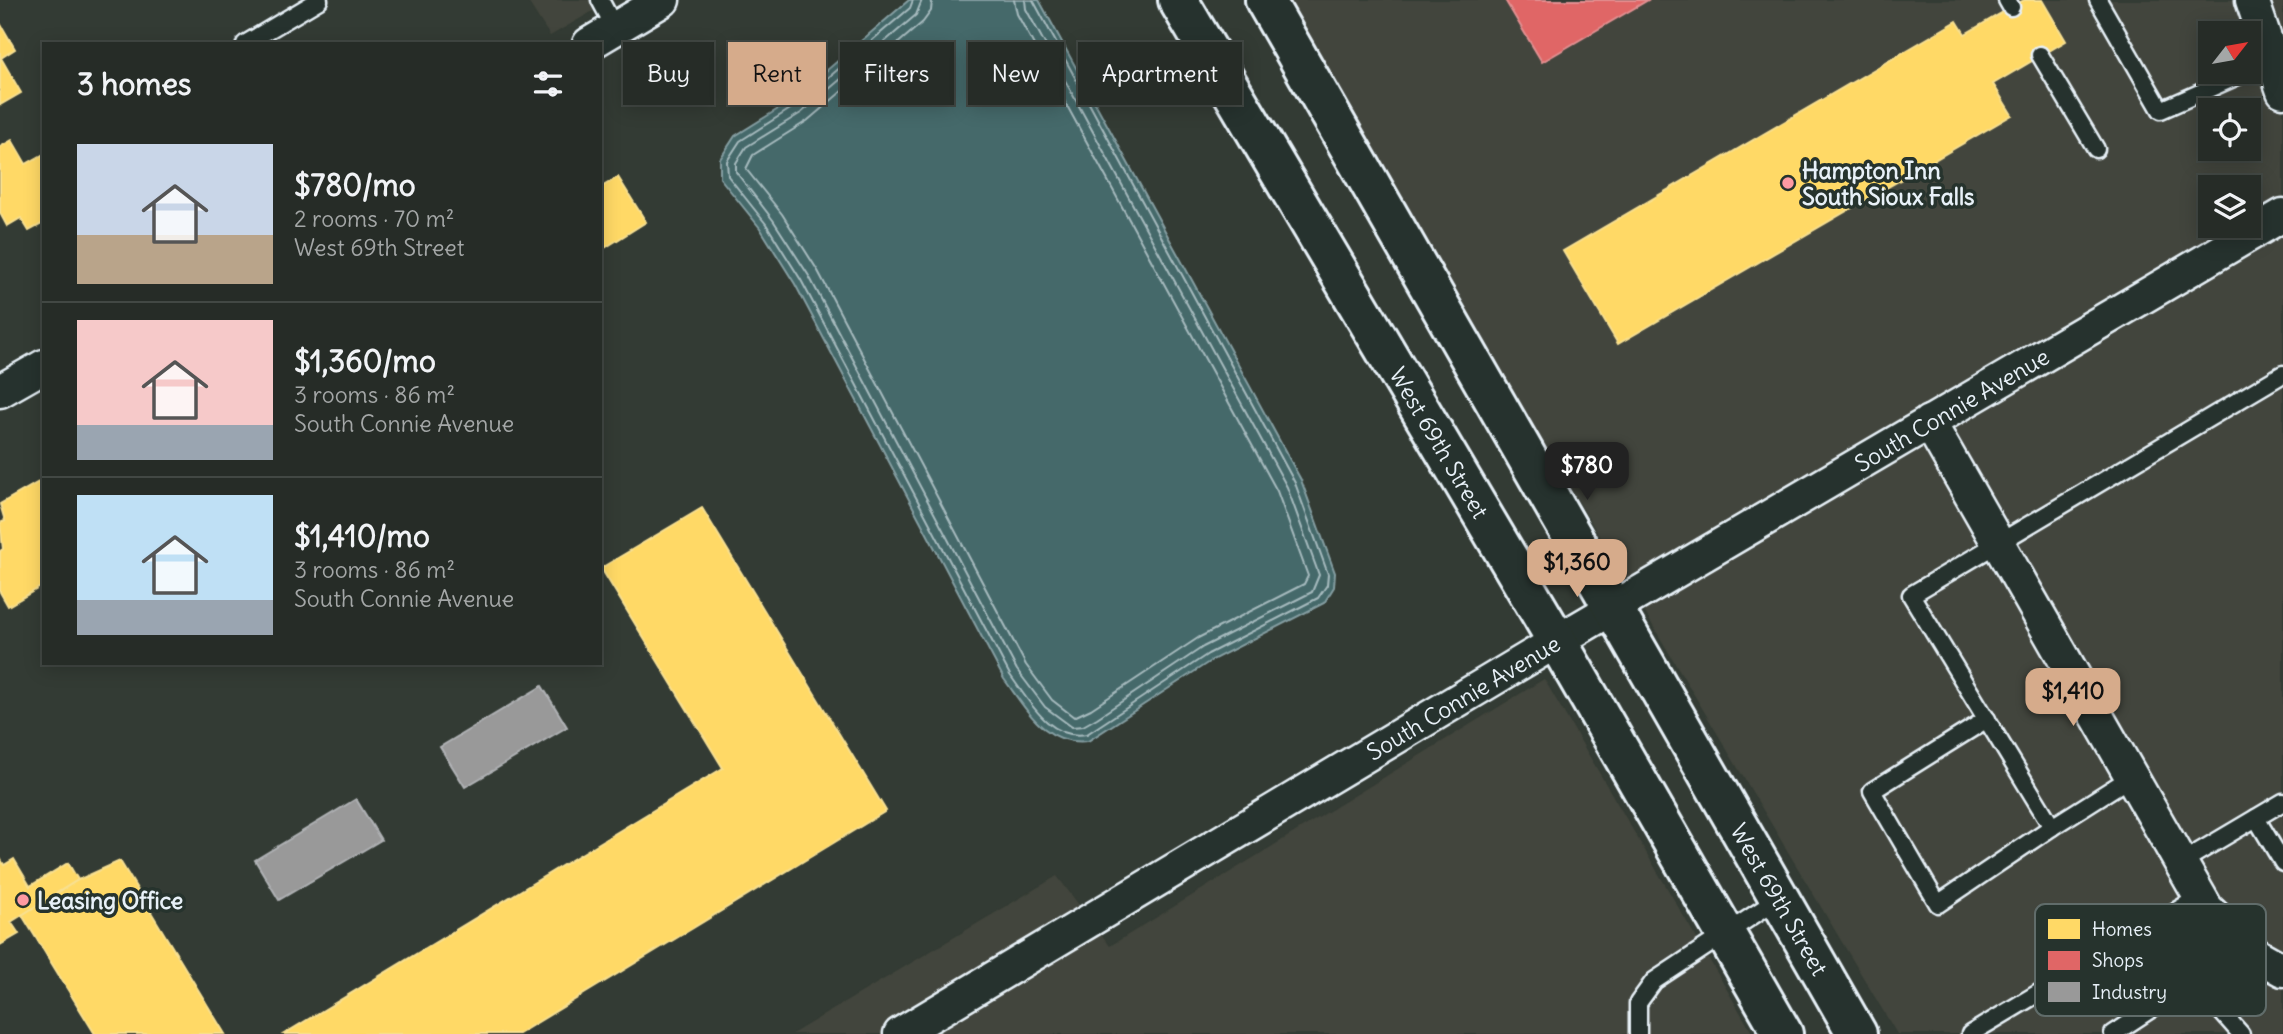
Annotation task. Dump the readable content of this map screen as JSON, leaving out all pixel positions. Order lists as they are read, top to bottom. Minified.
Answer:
{"streets":{"street":["South Connie Avenue","West 69th Street"]},"crossings":[["South Connie Avenue","West 69th Street"]],"places":["Hampton Inn South Sioux Falls","Leasing Office"],"legend":["Homes","Shops","Industry"],"north":"top right","page":{"chip":["Buy","Rent","Filters","New","Apartment"],"heading":"3 homes","list":[{"name":"$780/mo","note":"2 rooms · 70 m² · West 69th Street"},{"name":"$1,360/mo","note":"3 rooms · 86 m² · South Connie Avenue"},{"name":"$1,410/mo","note":"3 rooms · 86 m² · South Connie Avenue"}],"price":["$780","$1,360","$1,410"]}}
